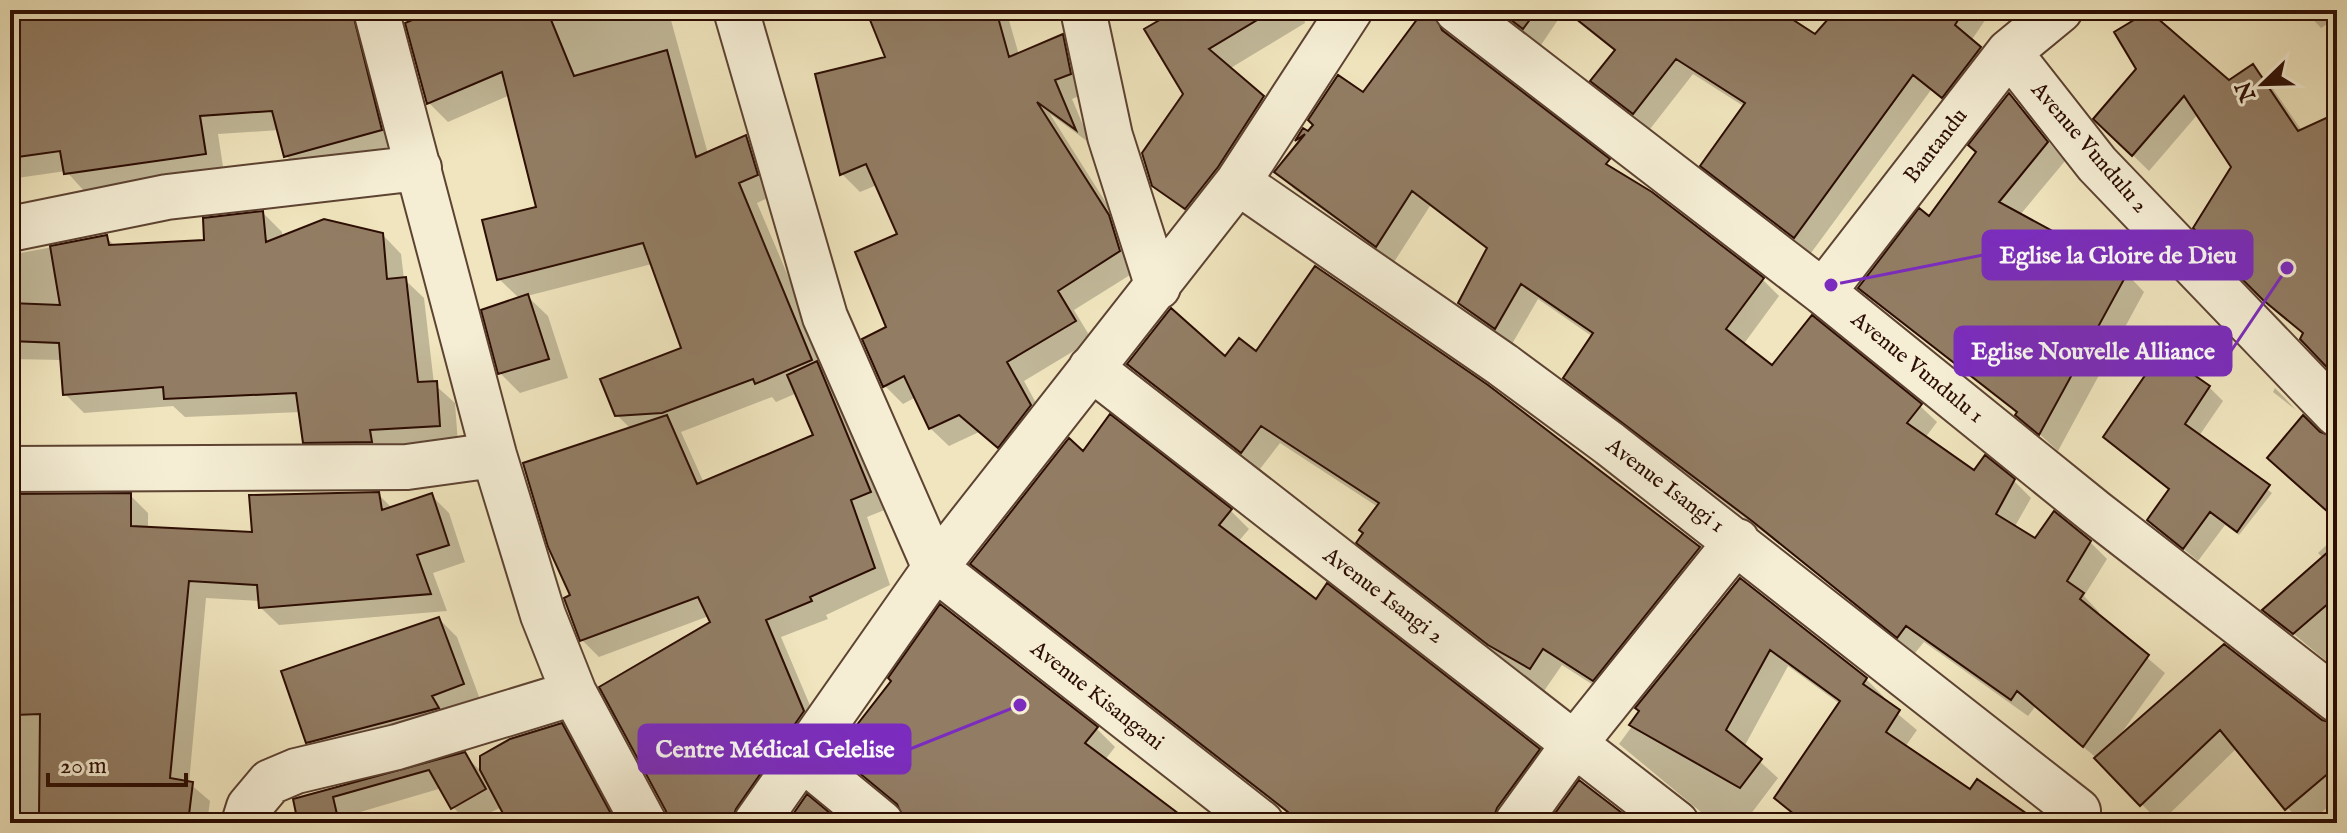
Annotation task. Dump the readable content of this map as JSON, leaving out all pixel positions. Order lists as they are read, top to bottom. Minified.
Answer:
{"streets":{"street":["Bantandu","Avenue Vundulu 2","Avenue Vundulu 1","Avenue Isangi 1","Avenue Isangi 2","Avenue Kisangani"]},"crossings":[["Bantandu","Avenue Vundulu 2"],["Bantandu","Avenue Vundulu 1"]],"places":["Eglise Nouvelle Alliance","Eglise la Gloire de Dieu","Centre Médical Gelelise"],"scale_bar":"20 m","north":"bottom left"}
